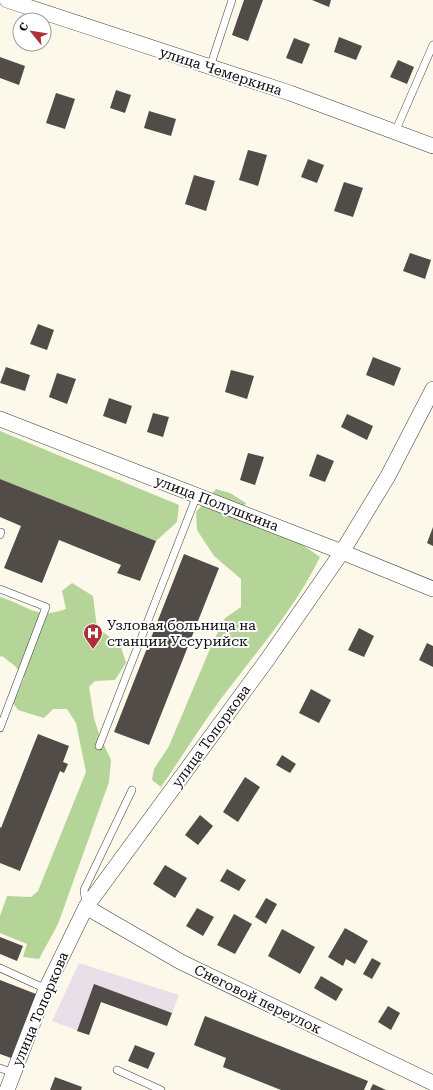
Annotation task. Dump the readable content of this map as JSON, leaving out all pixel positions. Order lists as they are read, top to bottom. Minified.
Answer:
{"streets":{"street":["улица Чемеркина","улица Полушкина","улица Топоркова","Снеговой переулок"]},"crossings":[["улица Полушкина","улица Топоркова"],["улица Топоркова","Снеговой переулок"]],"places":{"hospital":["Узловая больница на станции Уссурийск"]},"north":"top left"}
